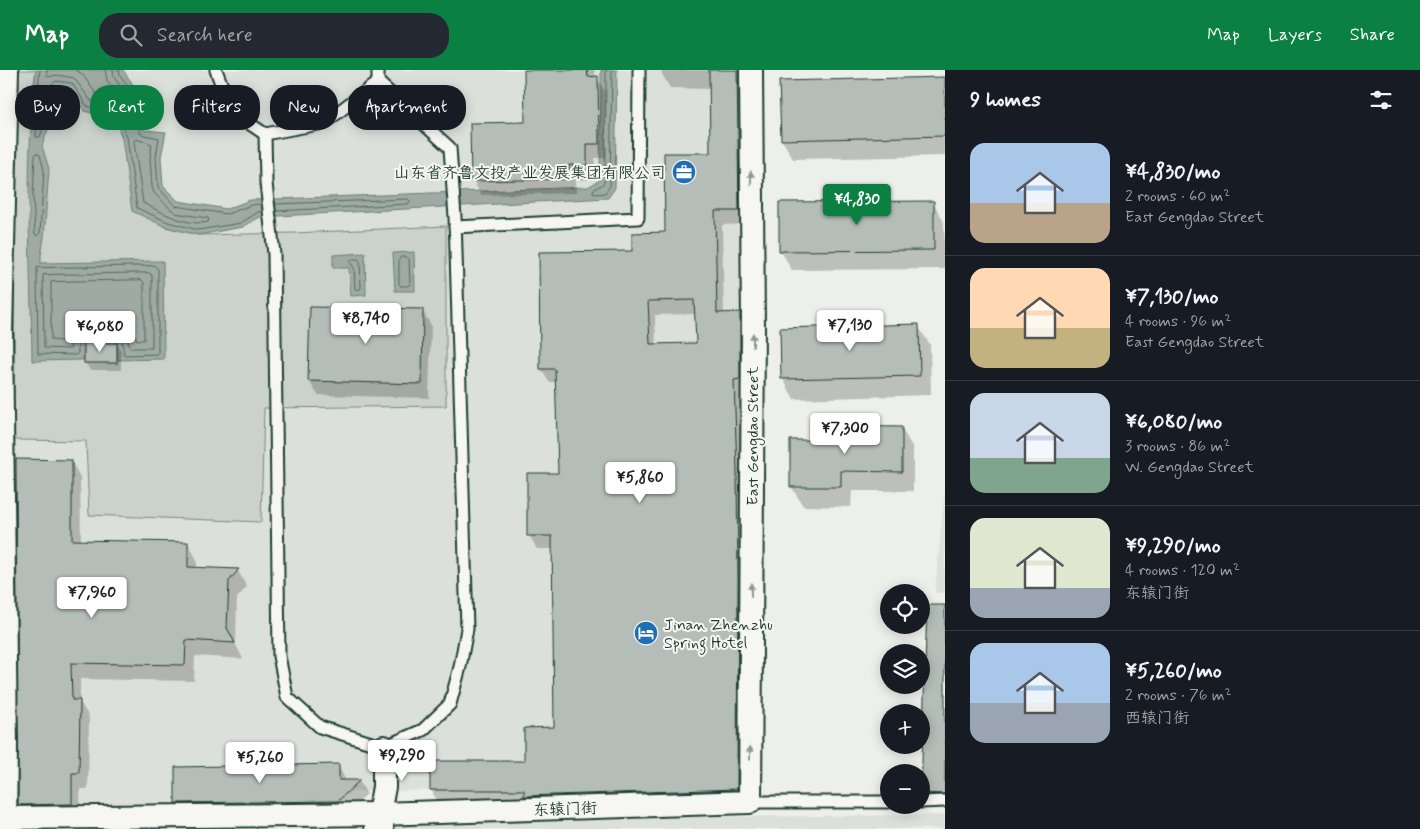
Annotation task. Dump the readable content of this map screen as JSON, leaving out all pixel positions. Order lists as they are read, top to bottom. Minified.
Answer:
{"streets":{"street":["East Gengdao Street","东辕门街"]},"crossings":[["East Gengdao Street","东辕门街"]],"one_way":["East Gengdao Street"],"places":{"office":["山东省齐鲁文投产业发展集团有限公司"],"hotel":["Jinan Zhenzhu Spring Hotel"]},"page":{"header":"Map","search":"Search here","nav":["Map","Layers","Share"],"heading":"9 homes","chip":["Buy","Rent","Filters","New","Apartment"],"list":[{"name":"¥4,830/mo","note":"2 rooms · 60 m² · East Gengdao Street"},{"name":"¥7,130/mo","note":"4 rooms · 96 m² · East Gengdao Street"},{"name":"¥6,080/mo","note":"3 rooms · 86 m² · W. Gengdao Street"},{"name":"¥9,290/mo","note":"4 rooms · 120 m² · 东辕门街"},{"name":"¥5,260/mo","note":"2 rooms · 76 m² · 西辕门街"}],"price":["¥4,830","¥8,740","¥7,130","¥6,080","¥7,300","¥5,860","¥7,960","¥9,290","¥5,260"],"map_buttons":["+","−"]}}
